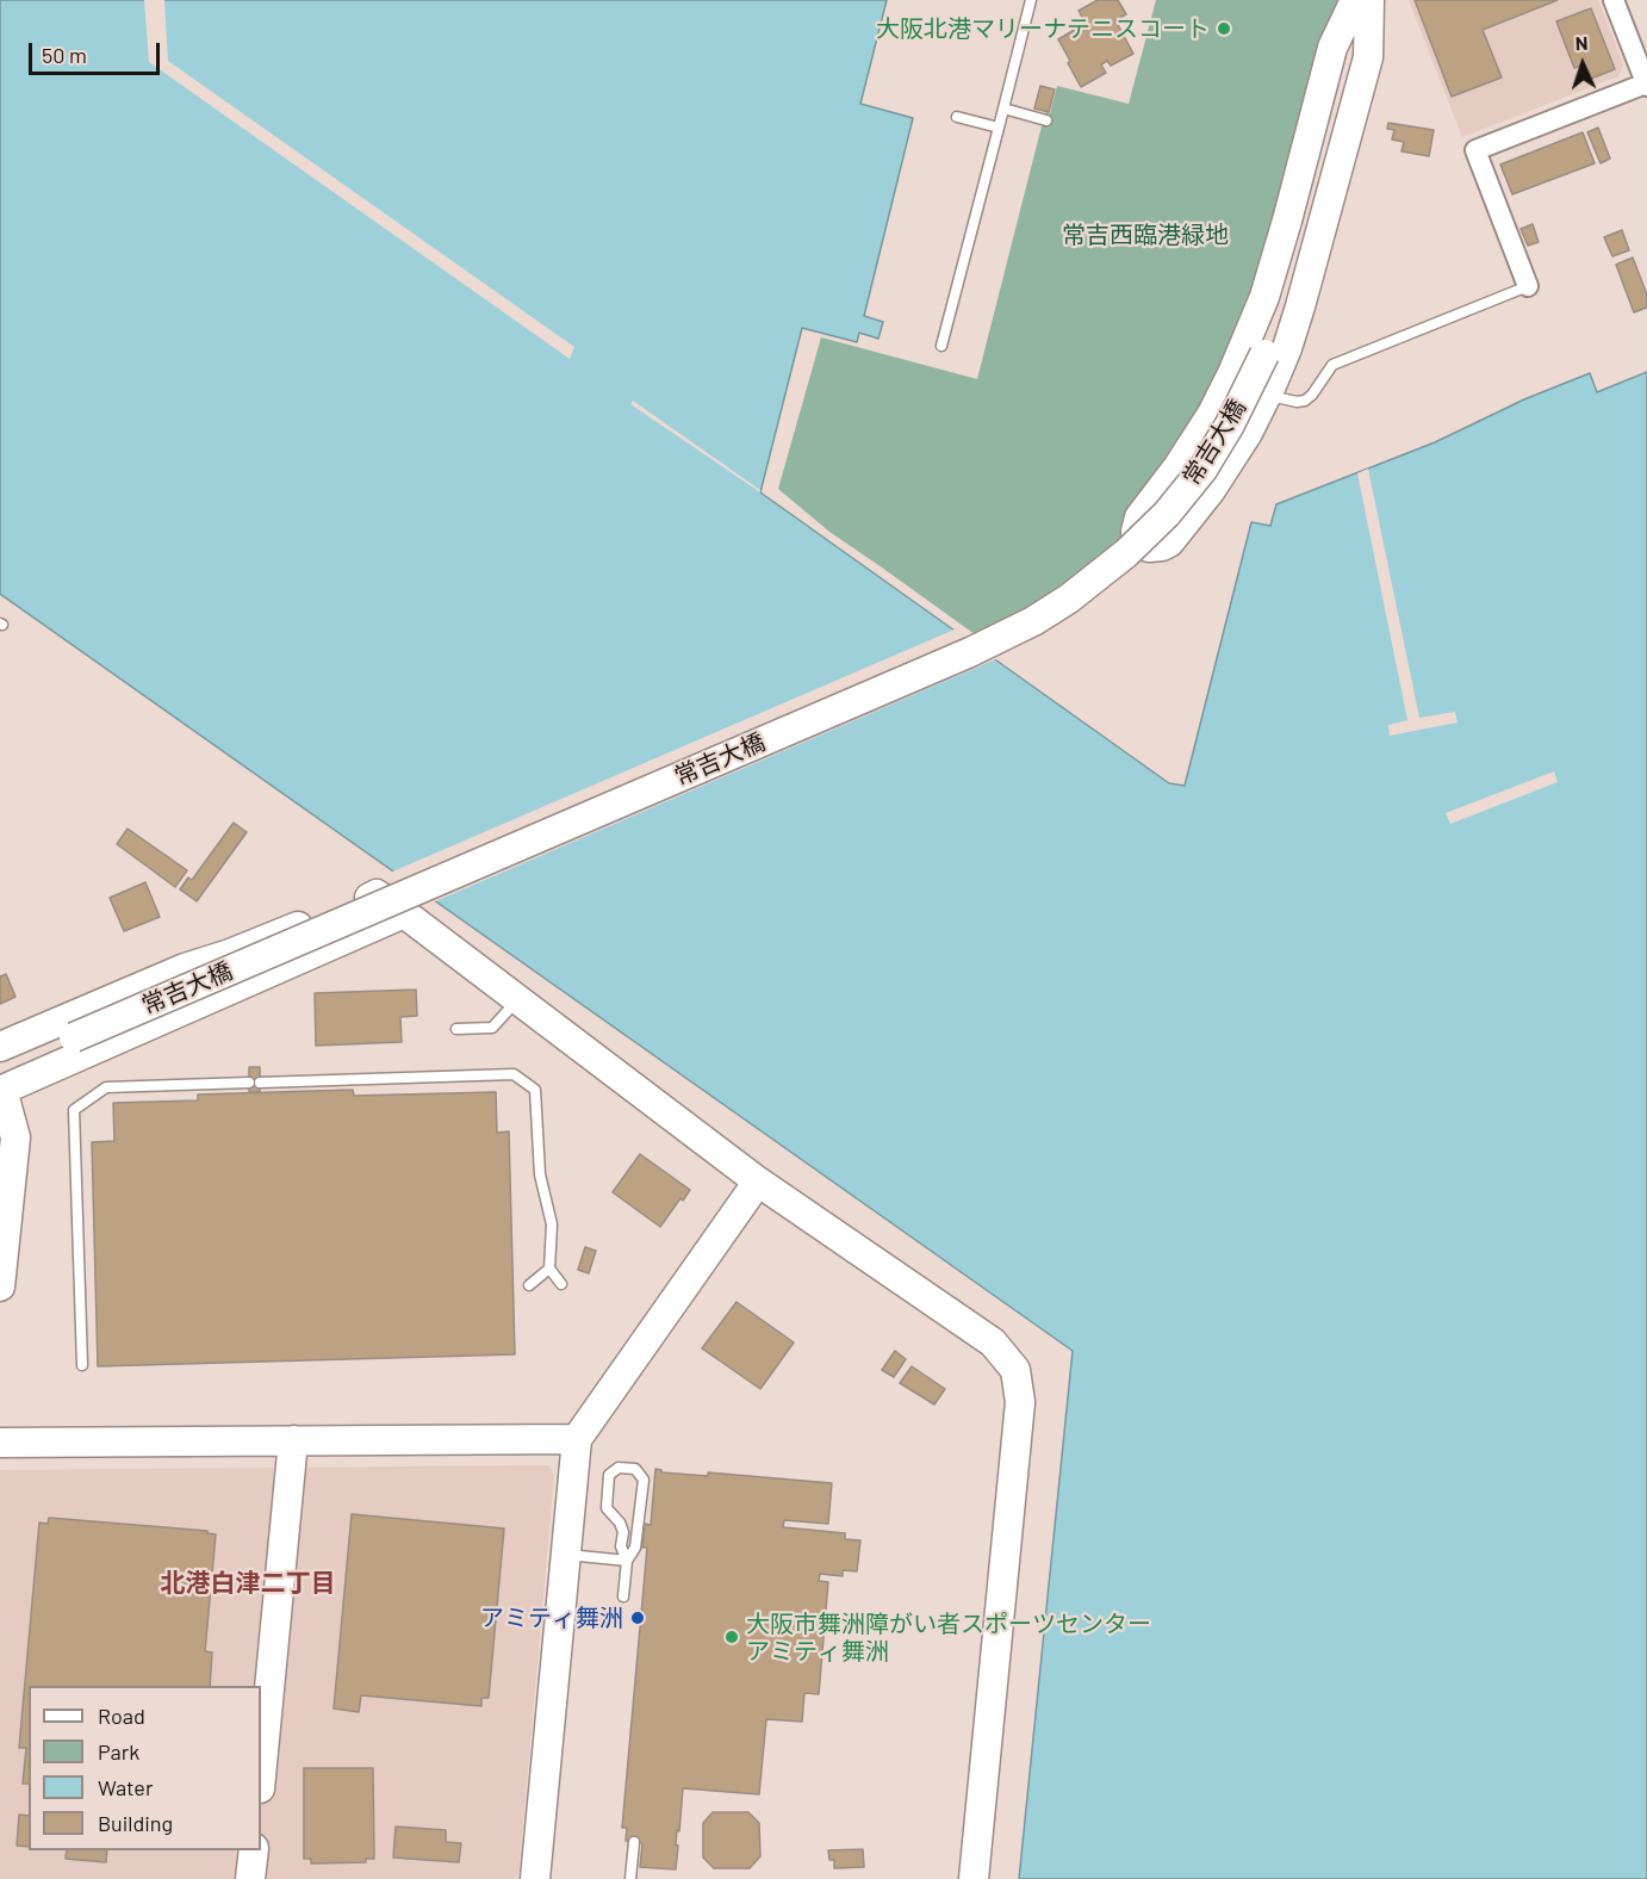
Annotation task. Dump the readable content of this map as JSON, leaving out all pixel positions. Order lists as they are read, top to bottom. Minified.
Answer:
{"streets":{"street":["常吉大橋"]},"districts":["北港白津二丁目"],"parks":["常吉西臨港緑地"],"places":["大阪北港マリーナテニスコート","アミティ舞洲","大阪市舞洲障がい者スポーツセンター アミティ舞洲"],"legend":["Road","Park","Water","Building"],"scale_bar":"50 m","north":"top"}
